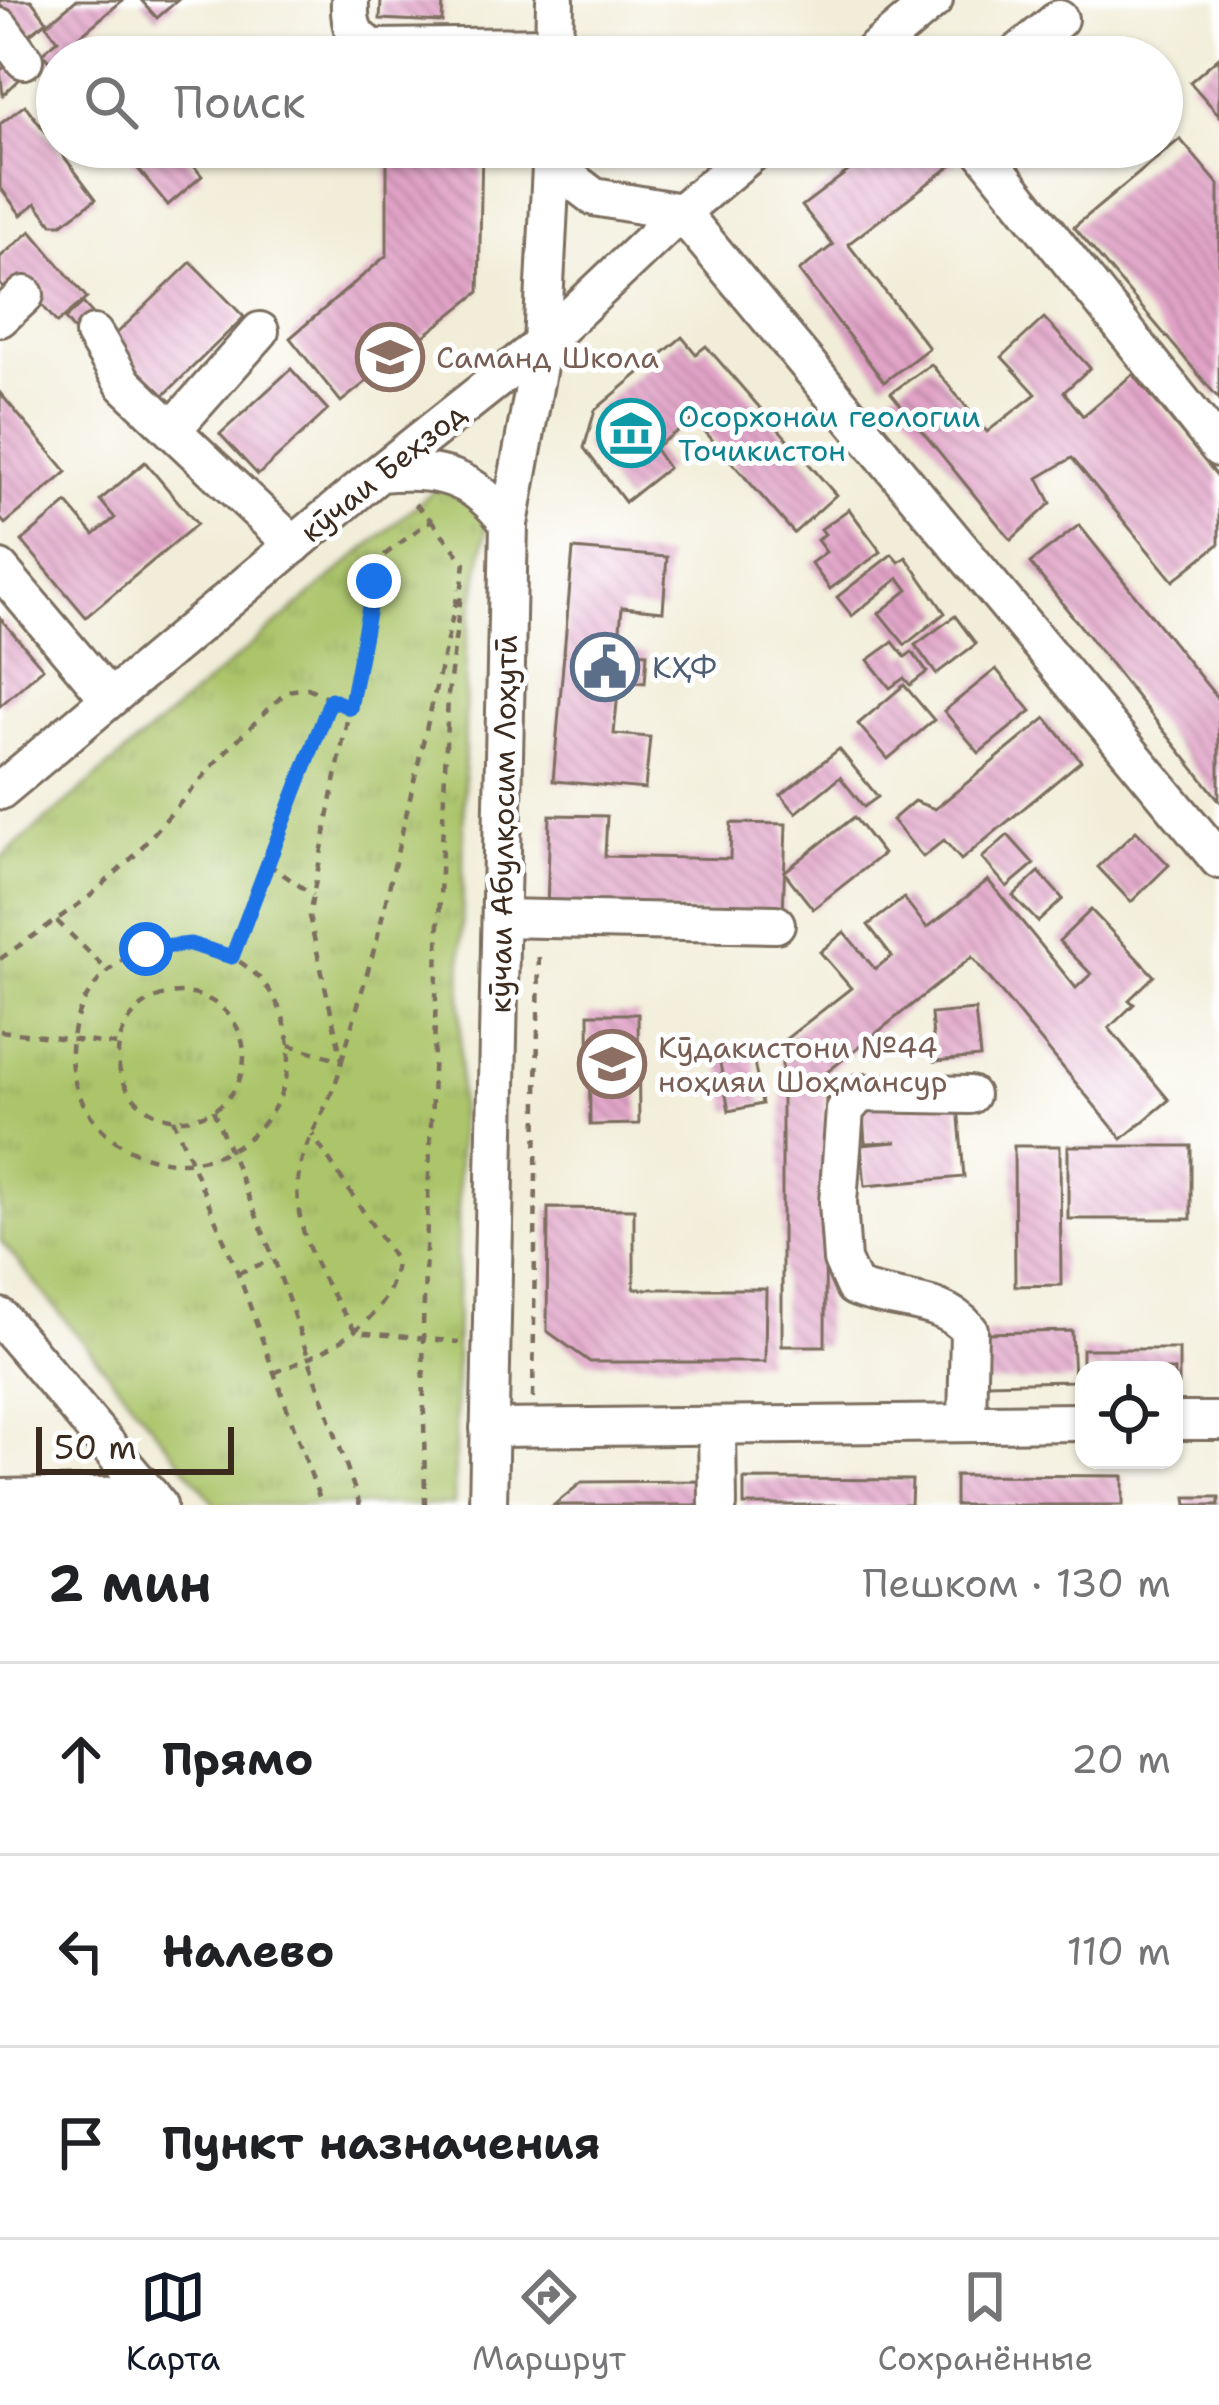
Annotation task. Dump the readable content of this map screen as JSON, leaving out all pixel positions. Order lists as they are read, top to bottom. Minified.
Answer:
{"streets":{"street":["кӯчаи Беҳзод","кӯчаи Абулқосим Лоҳутӣ"]},"crossings":[["кӯчаи Беҳзод","кӯчаи Абулқосим Лоҳутӣ"]],"places":{"school or university":["Саманд Школа","Кӯдакистони №44 ноҳияи Шоҳмансур"],"museum":["Осорхонаи геологии Точикистон"],"public building":["КҲФ"]},"scale_bar":"50 m","page":{"search":"Поиск","scale":"50 m","heading":["2 мин","Пешком · 130 m"],"list":[["Прямо","20 m"],["Налево","110 m"],"Пункт назначения"],"nav":["Карта","Маршрут","Сохранённые"]}}
